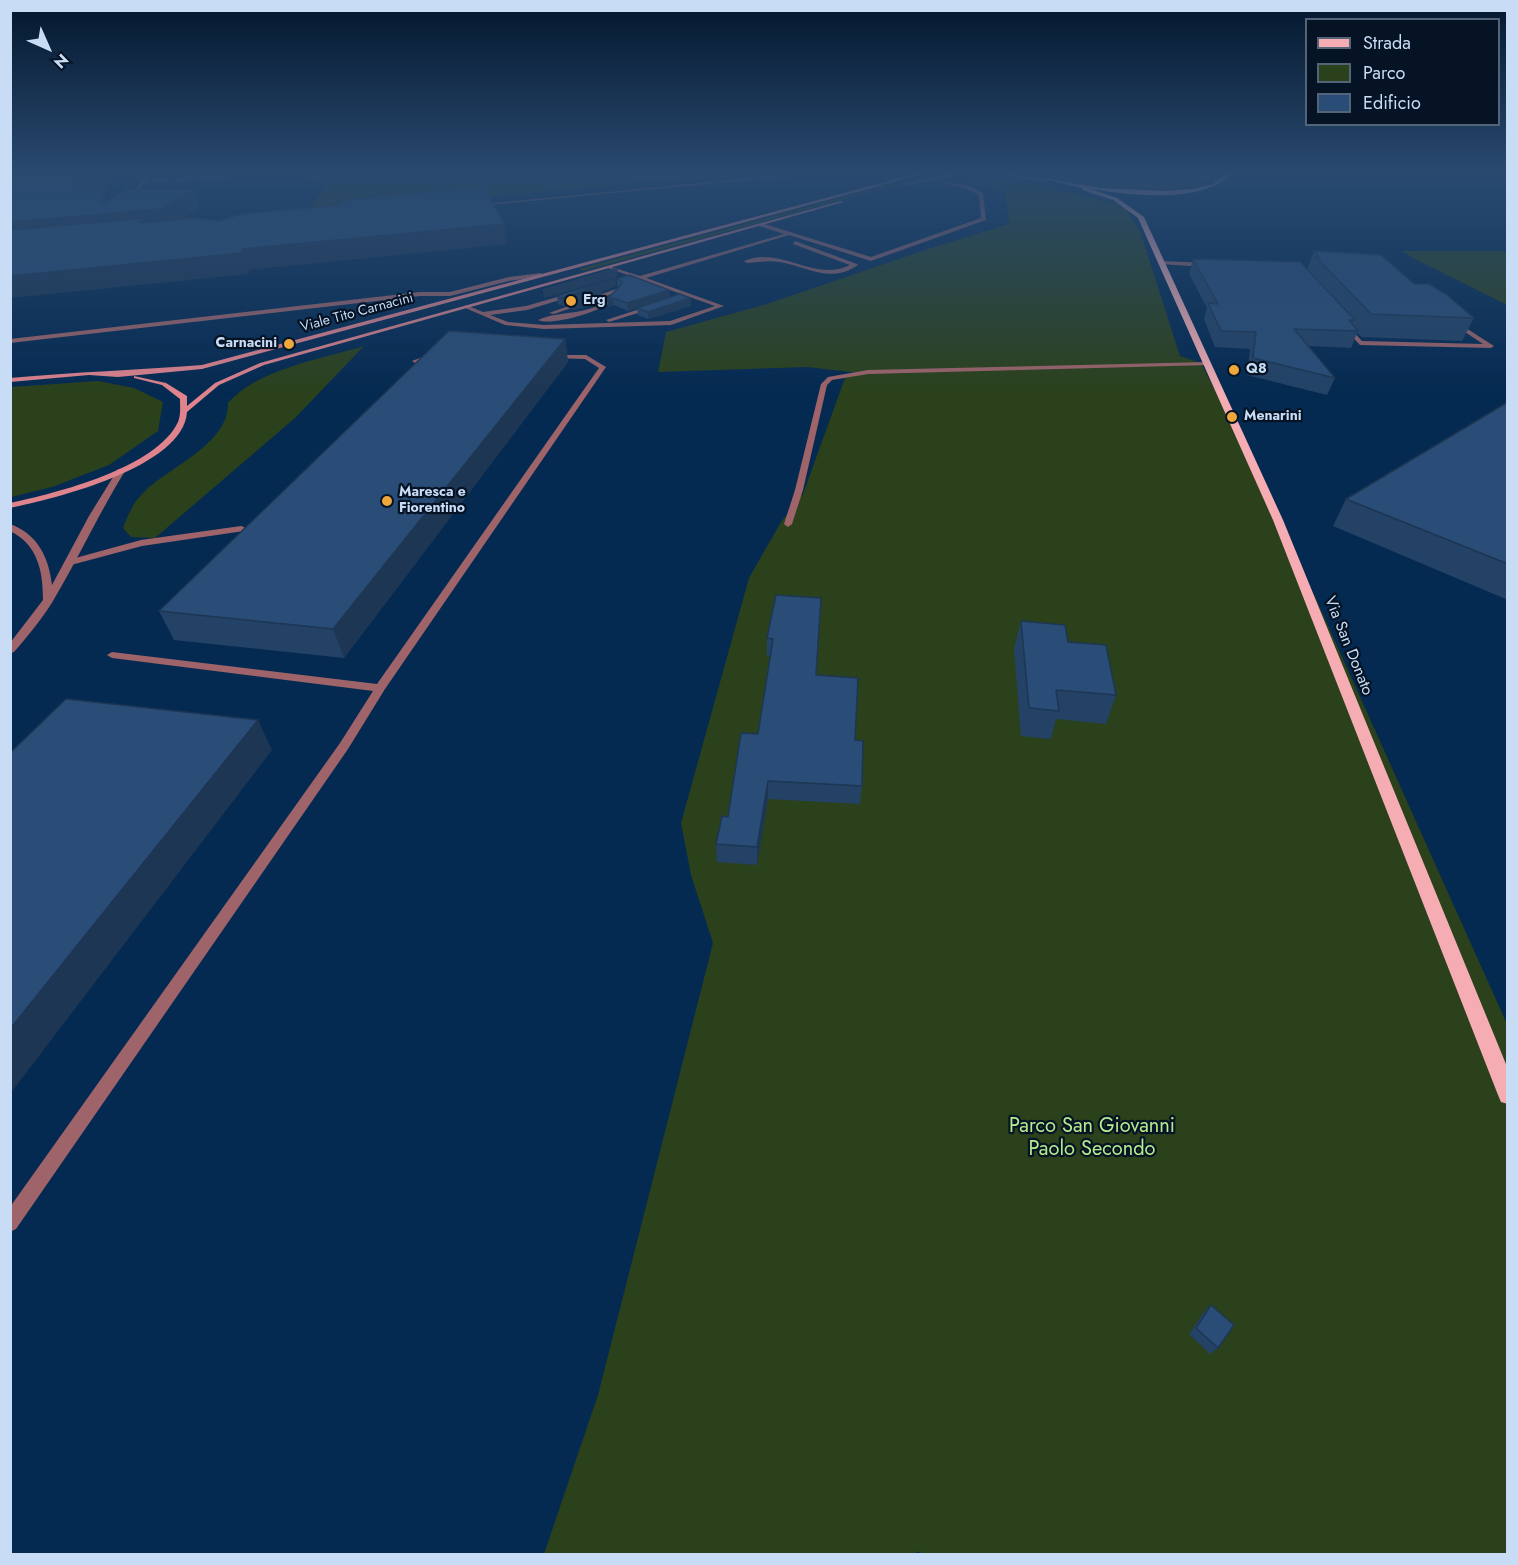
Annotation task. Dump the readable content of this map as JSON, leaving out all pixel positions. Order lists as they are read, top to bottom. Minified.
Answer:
{"streets":{"main road":["Viale Tito Carnacini","Via San Donato"]},"parks":["Parco San Giovanni Paolo Secondo"],"places":["Erg","Carnacini","Q8","Menarini","Maresca e Fiorentino"],"legend":["Strada","Parco","Edificio"],"north":"bottom right"}
